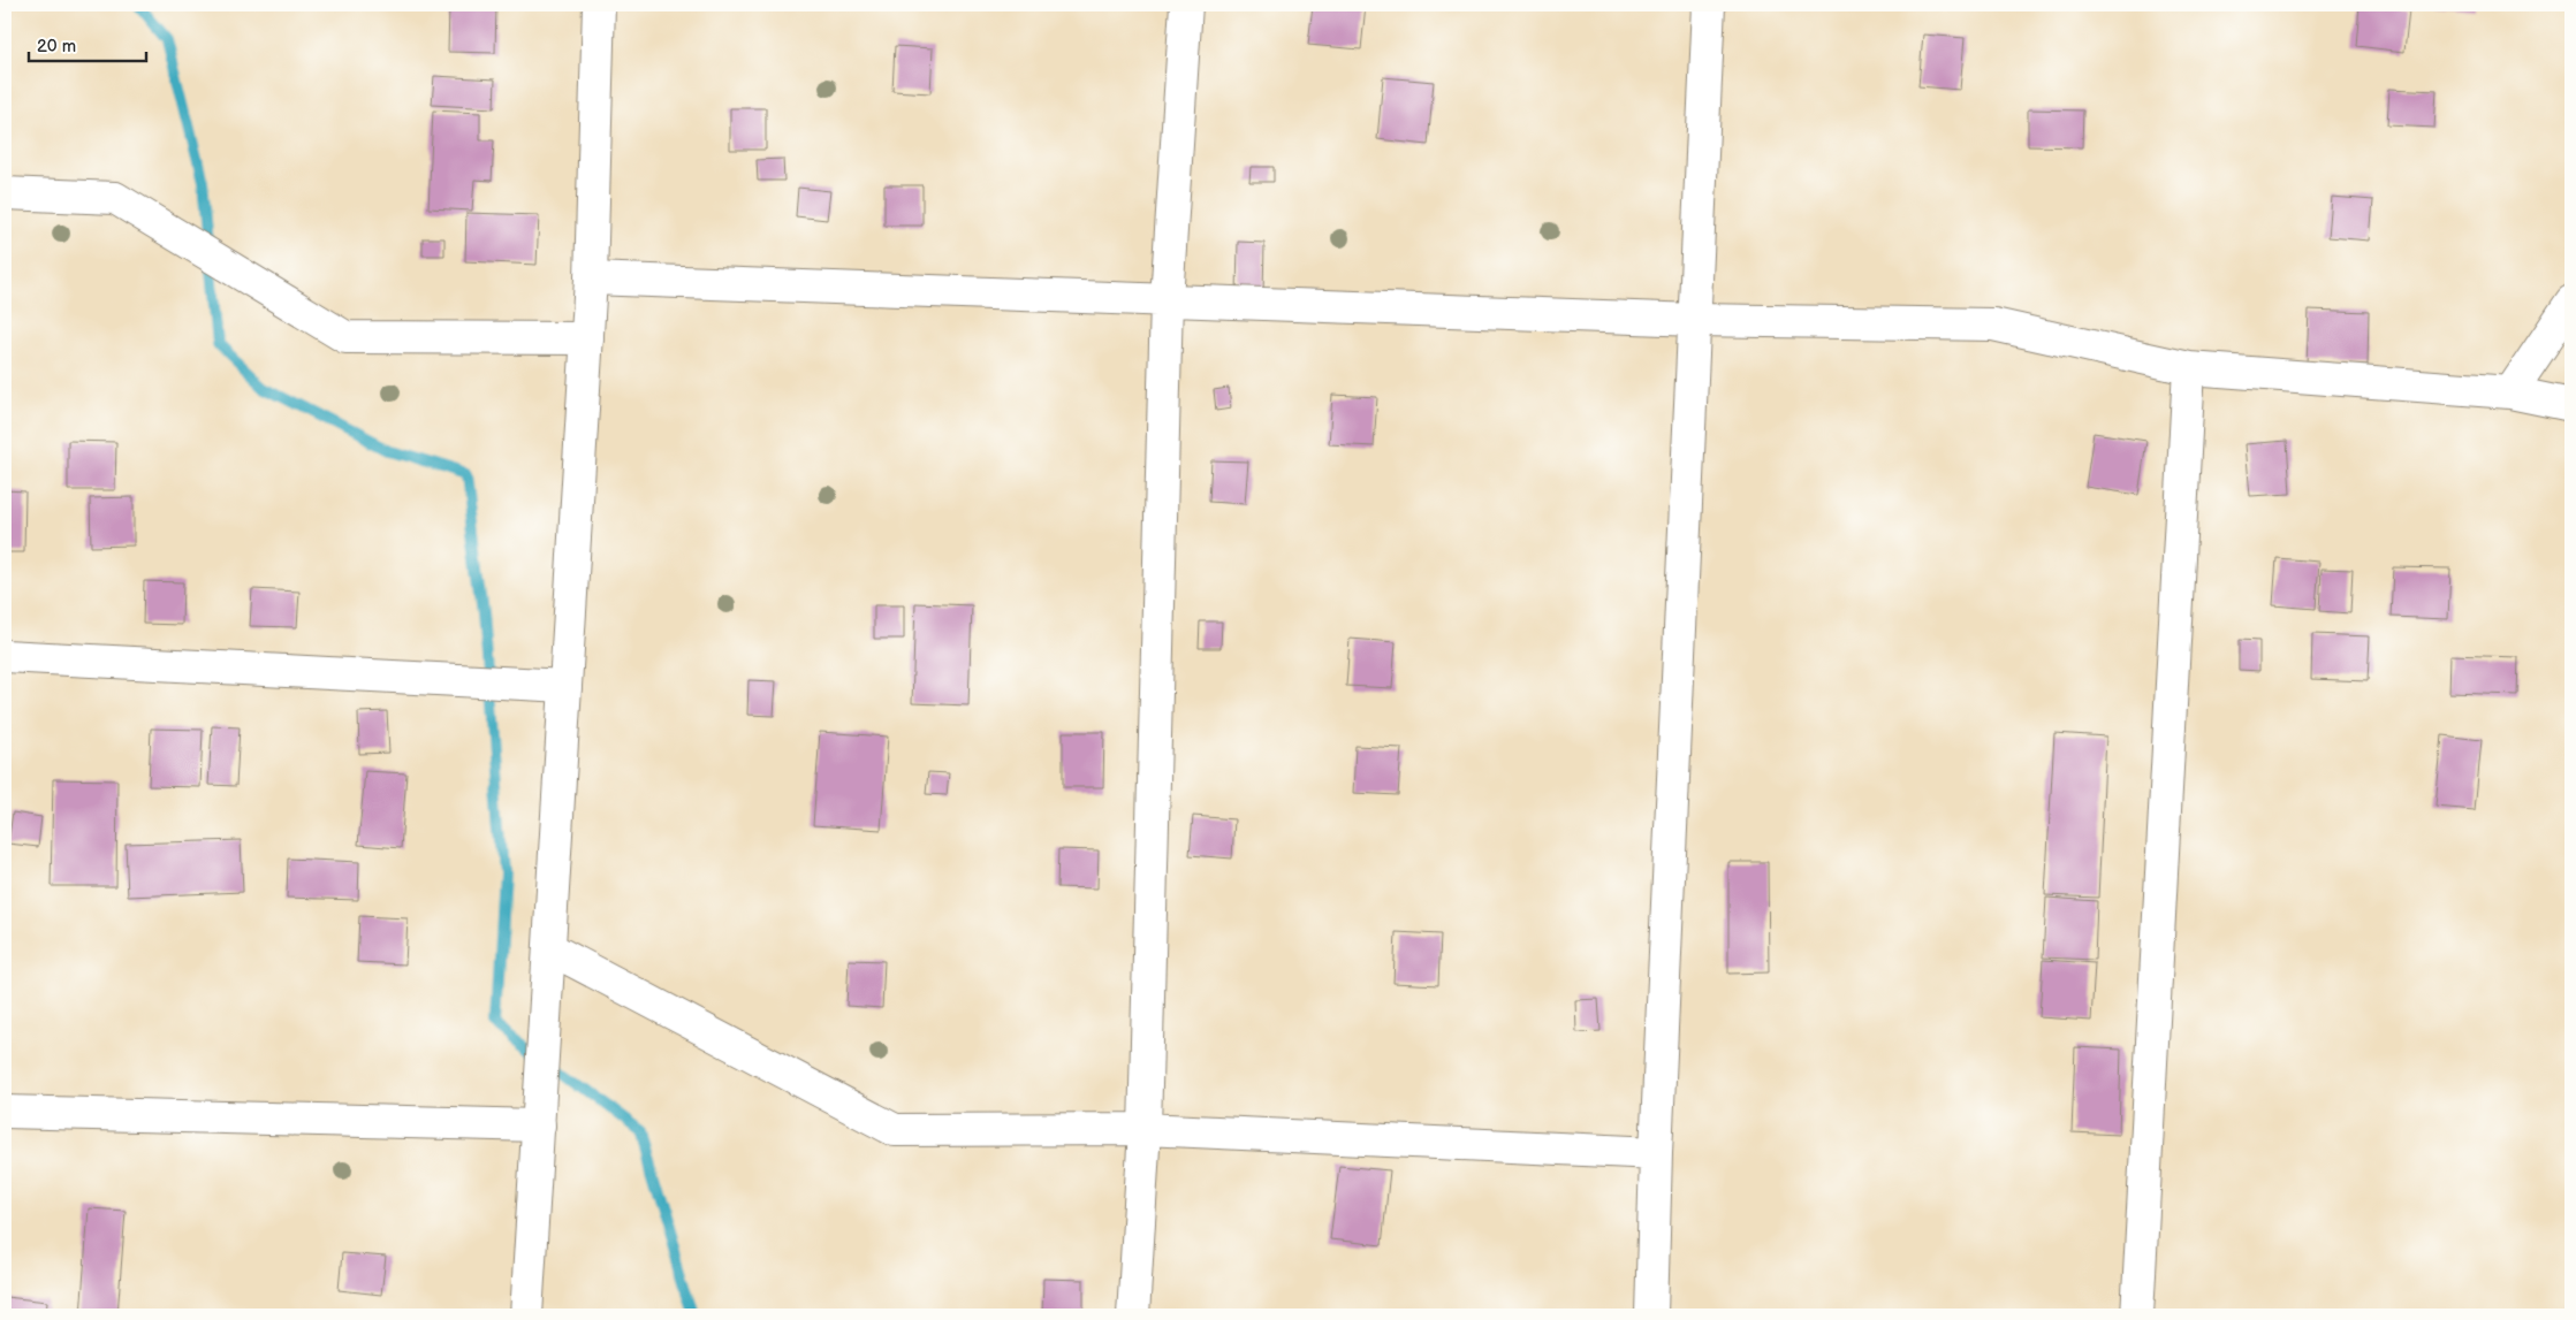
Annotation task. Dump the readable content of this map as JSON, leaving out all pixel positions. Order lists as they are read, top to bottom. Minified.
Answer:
{"scale_bar":"20 m"}
